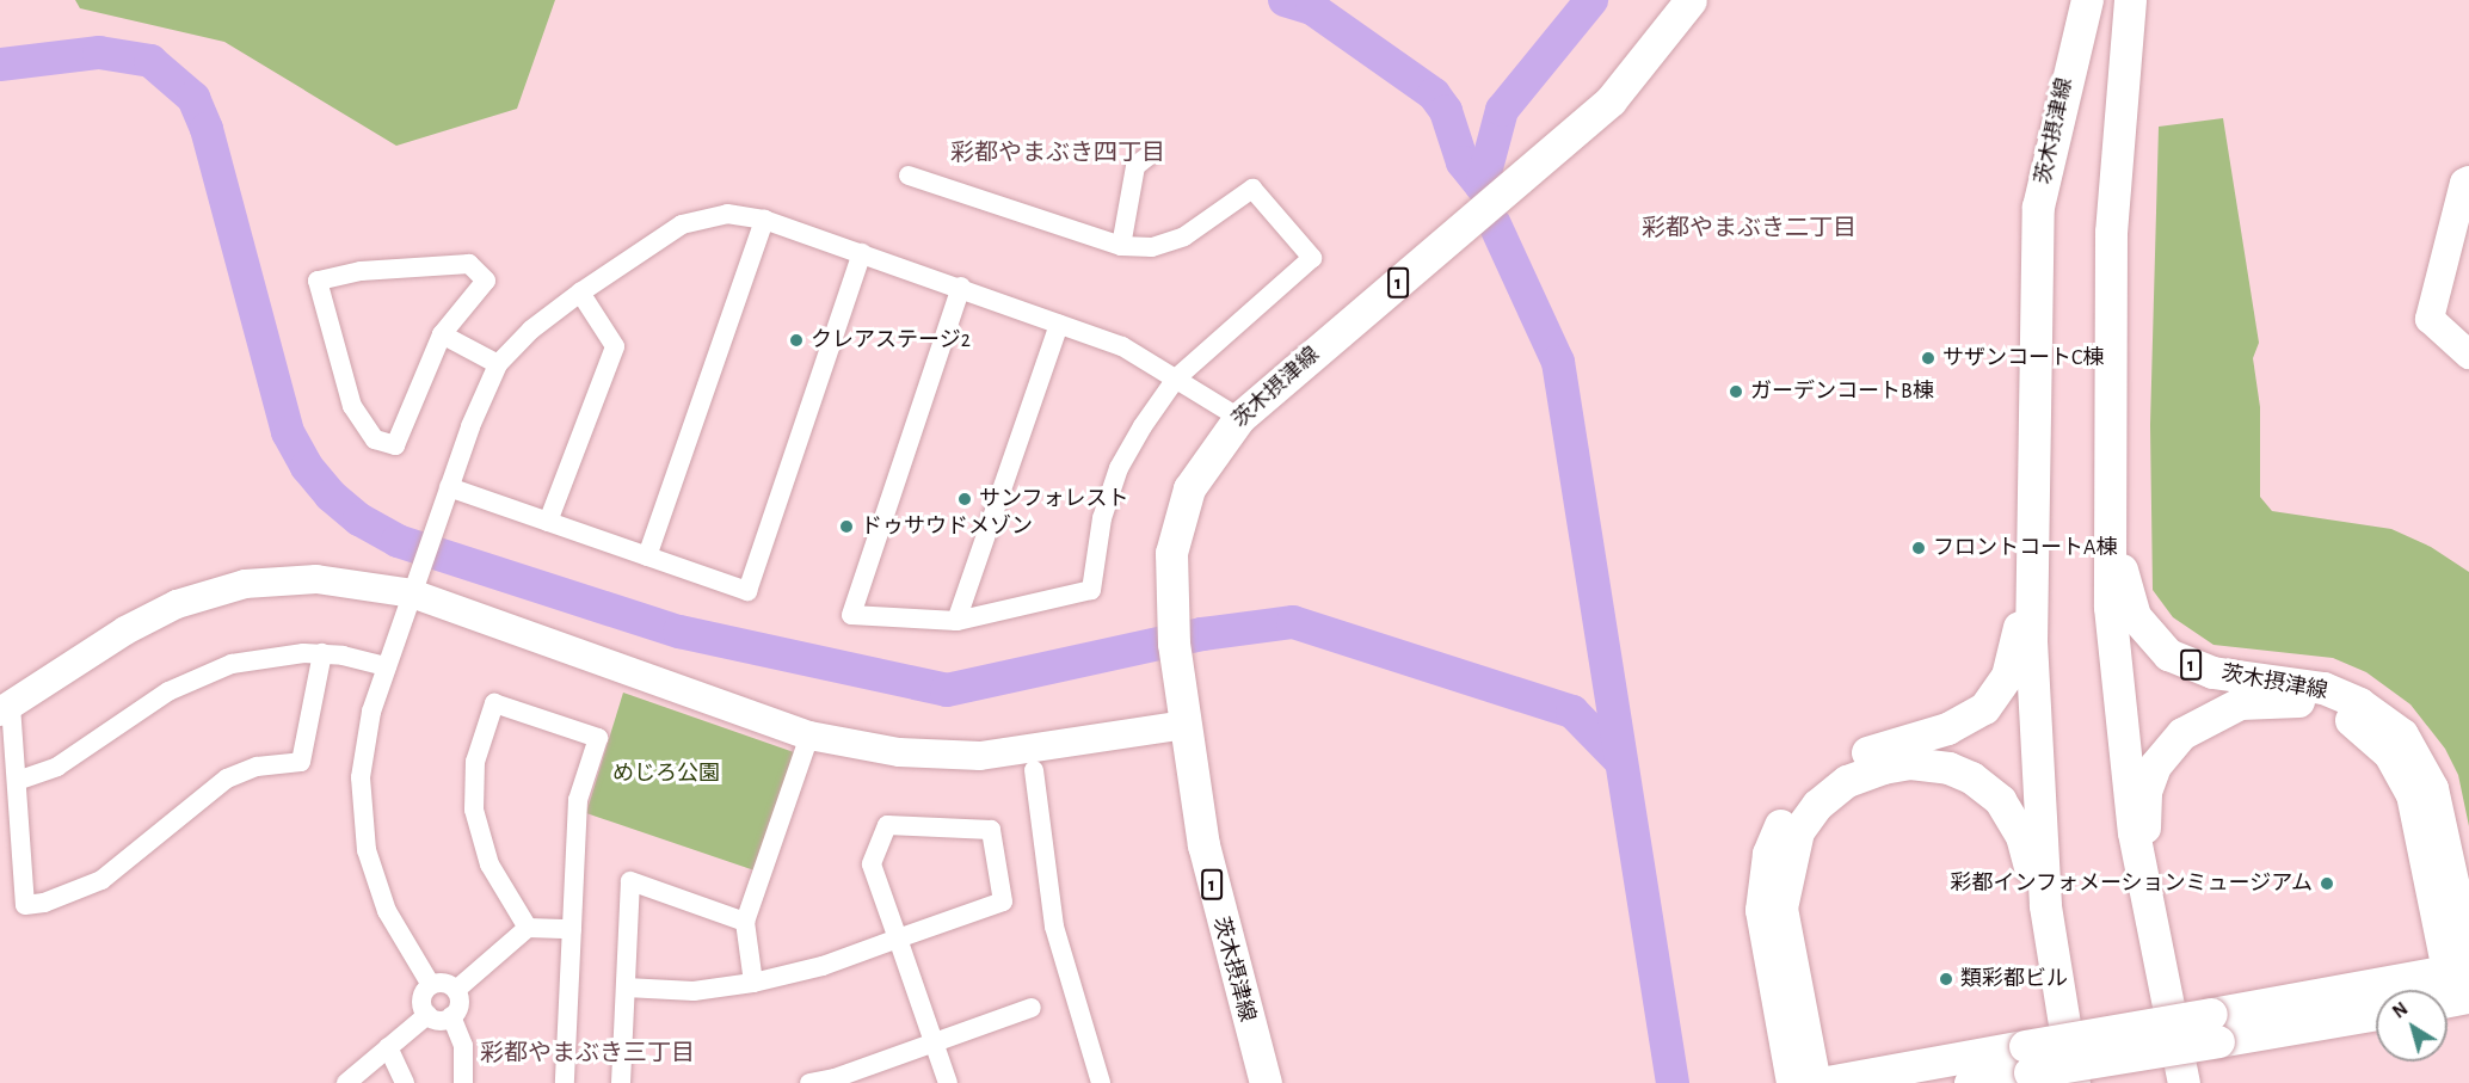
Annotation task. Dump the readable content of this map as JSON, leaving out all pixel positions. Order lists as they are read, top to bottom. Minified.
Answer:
{"streets":{"main road":["茨木摂津線","1"]},"districts":["彩都やまぶき四丁目","彩都やまぶき二丁目","彩都やまぶき三丁目"],"parks":["めじろ公園"],"places":["クレアステージ2","サザンコートC棟","ガーデンコートB棟","サンフォレスト","ドゥサウドメゾン","フロントコートA棟","彩都インフォメーションミュージアム","類彩都ビル"],"north":"top left"}
